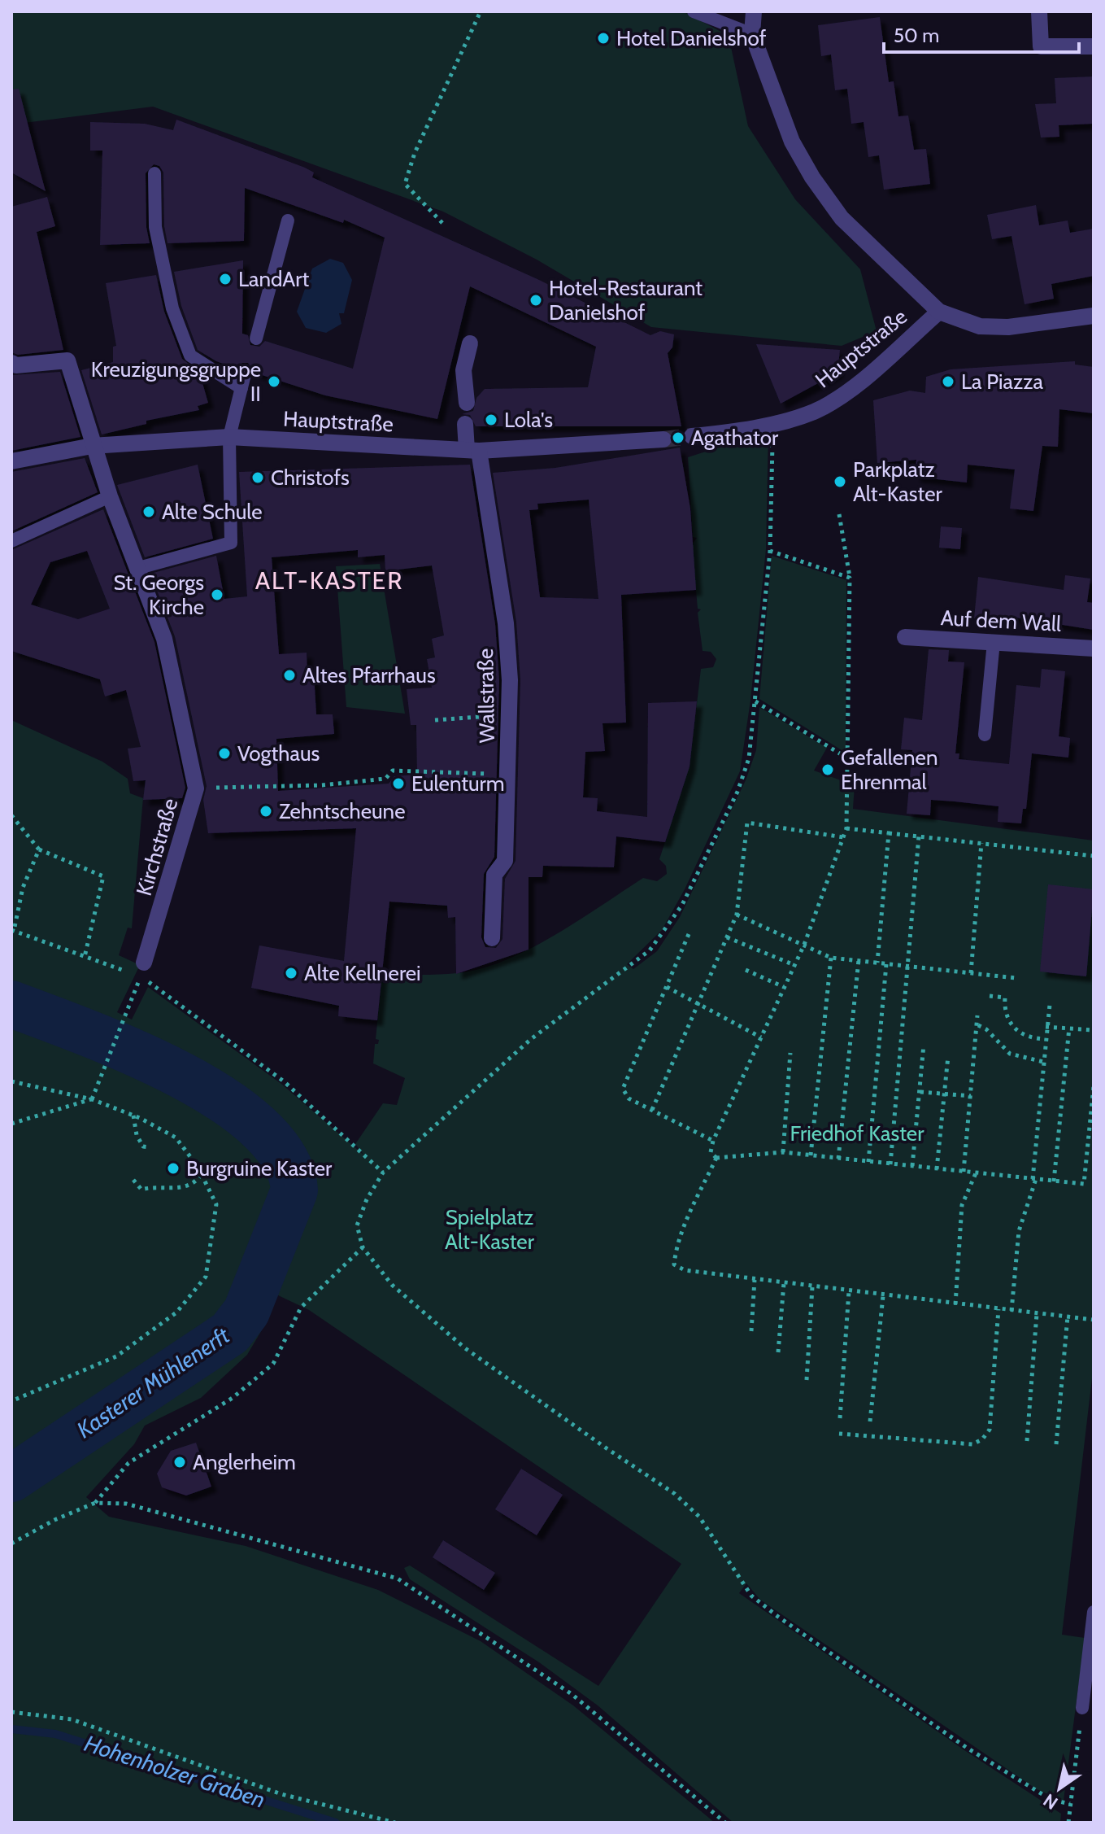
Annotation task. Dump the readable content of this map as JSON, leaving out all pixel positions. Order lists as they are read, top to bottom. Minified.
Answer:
{"streets":{"street":["Hauptstraße","Auf dem Wall","Wallstraße","Kirchstraße"]},"crossings":[["Hauptstraße","Wallstraße"],["Hauptstraße","Kirchstraße"]],"districts":["ALT-KASTER"],"water":["Kasterer Mühlenerft","Hohenholzer Graben"],"parks":["Friedhof Kaster","Spielplatz Alt-Kaster"],"places":["Hotel Danielshof","LandArt","Hotel-Restaurant Danielshof","Kreuzigungsgruppe II","La Piazza","Lola's","Agathator","Christofs","Parkplatz Alt-Kaster","Alte Schule","St. Georgs Kirche","Altes Pfarrhaus","Vogthaus","Gefallenen Ehrenmal","Eulenturm","Zehntscheune","Alte Kellnerei","Burgruine Kaster","Anglerheim"],"scale_bar":"50 m","north":"bottom left"}
